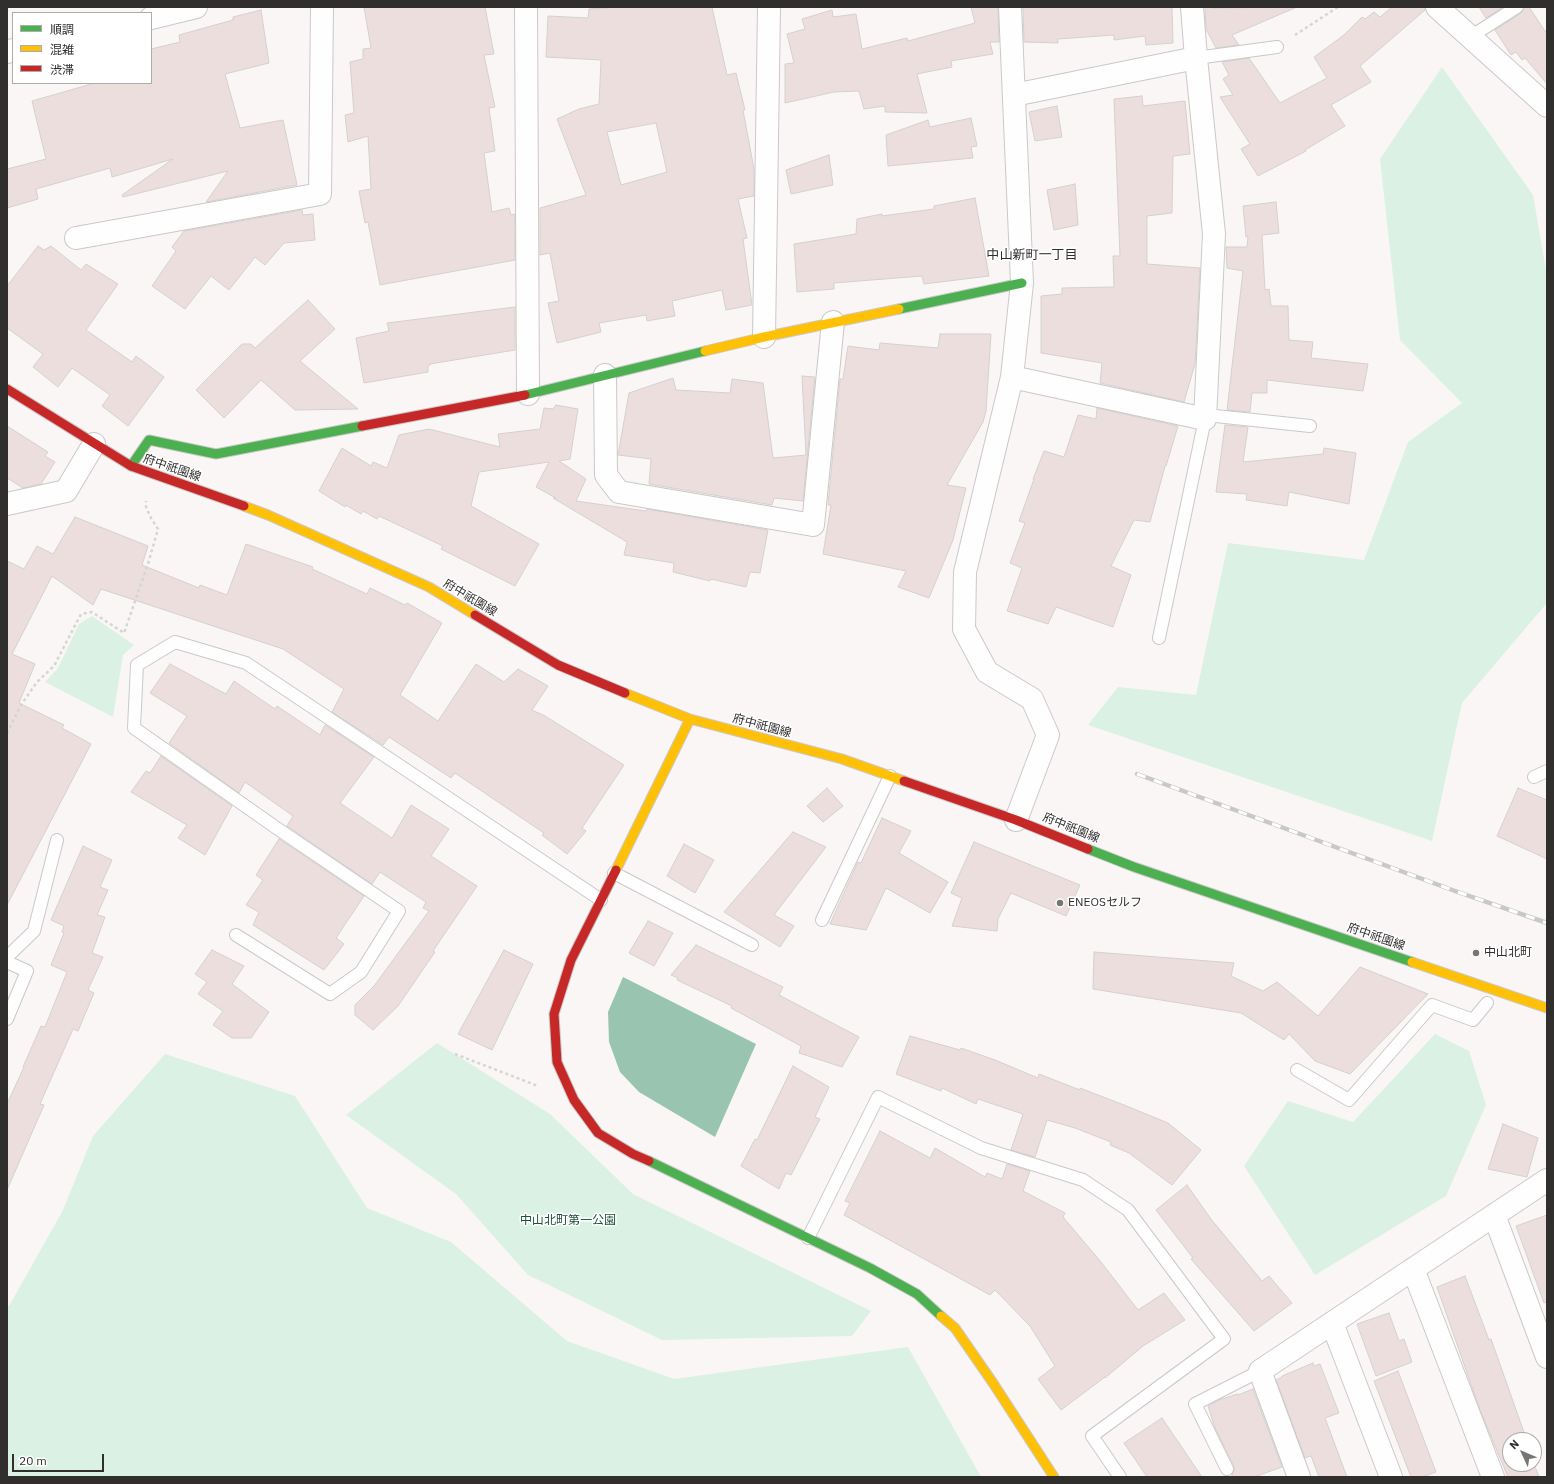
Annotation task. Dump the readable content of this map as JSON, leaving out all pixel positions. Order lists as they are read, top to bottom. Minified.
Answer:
{"streets":{"street":["府中祇園線"]},"districts":["中山新町一丁目"],"parks":["中山北町第一公園"],"places":["ENEOSセルフ","中山北町"],"legend":["順調","混雑","渋滞"],"scale_bar":"20 m","north":"top left"}
